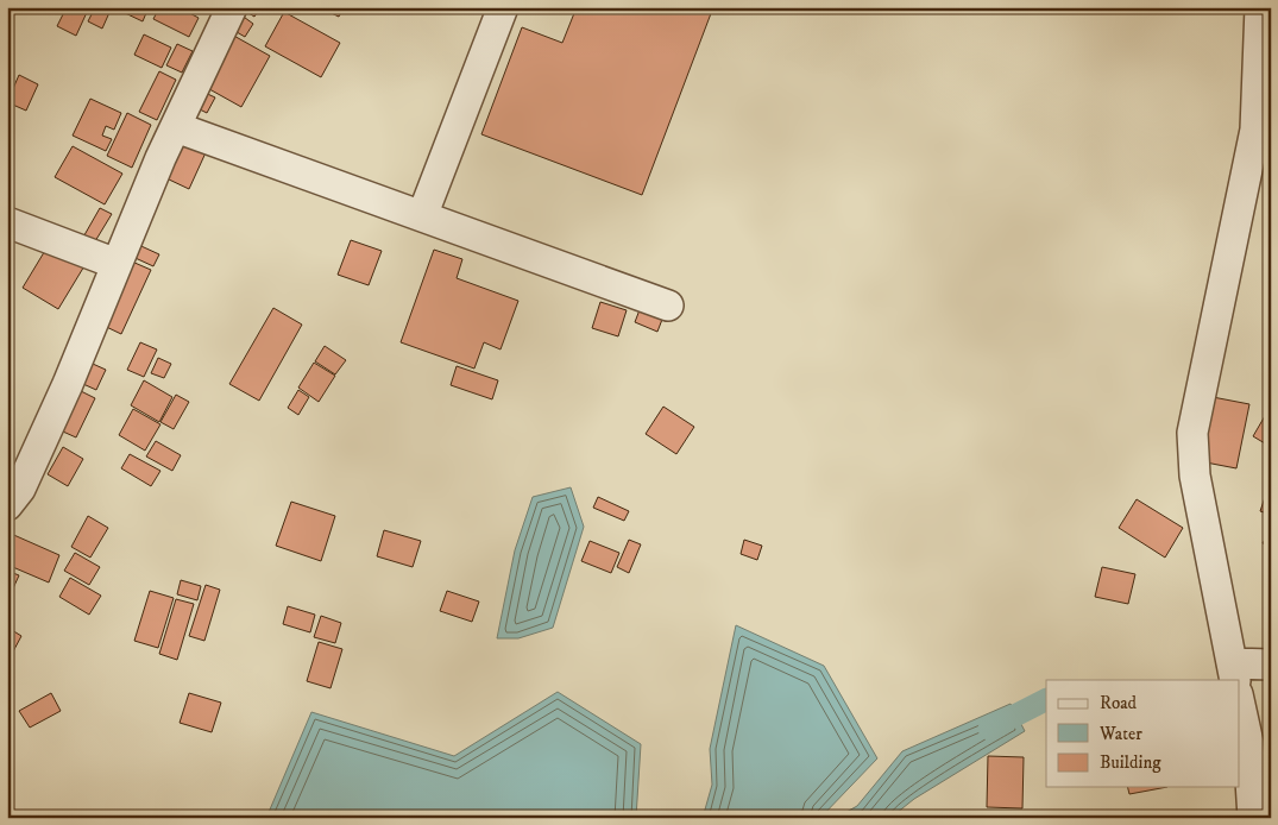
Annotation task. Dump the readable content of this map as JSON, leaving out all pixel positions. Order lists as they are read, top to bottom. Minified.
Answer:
{"legend":["Road","Water","Building"]}
